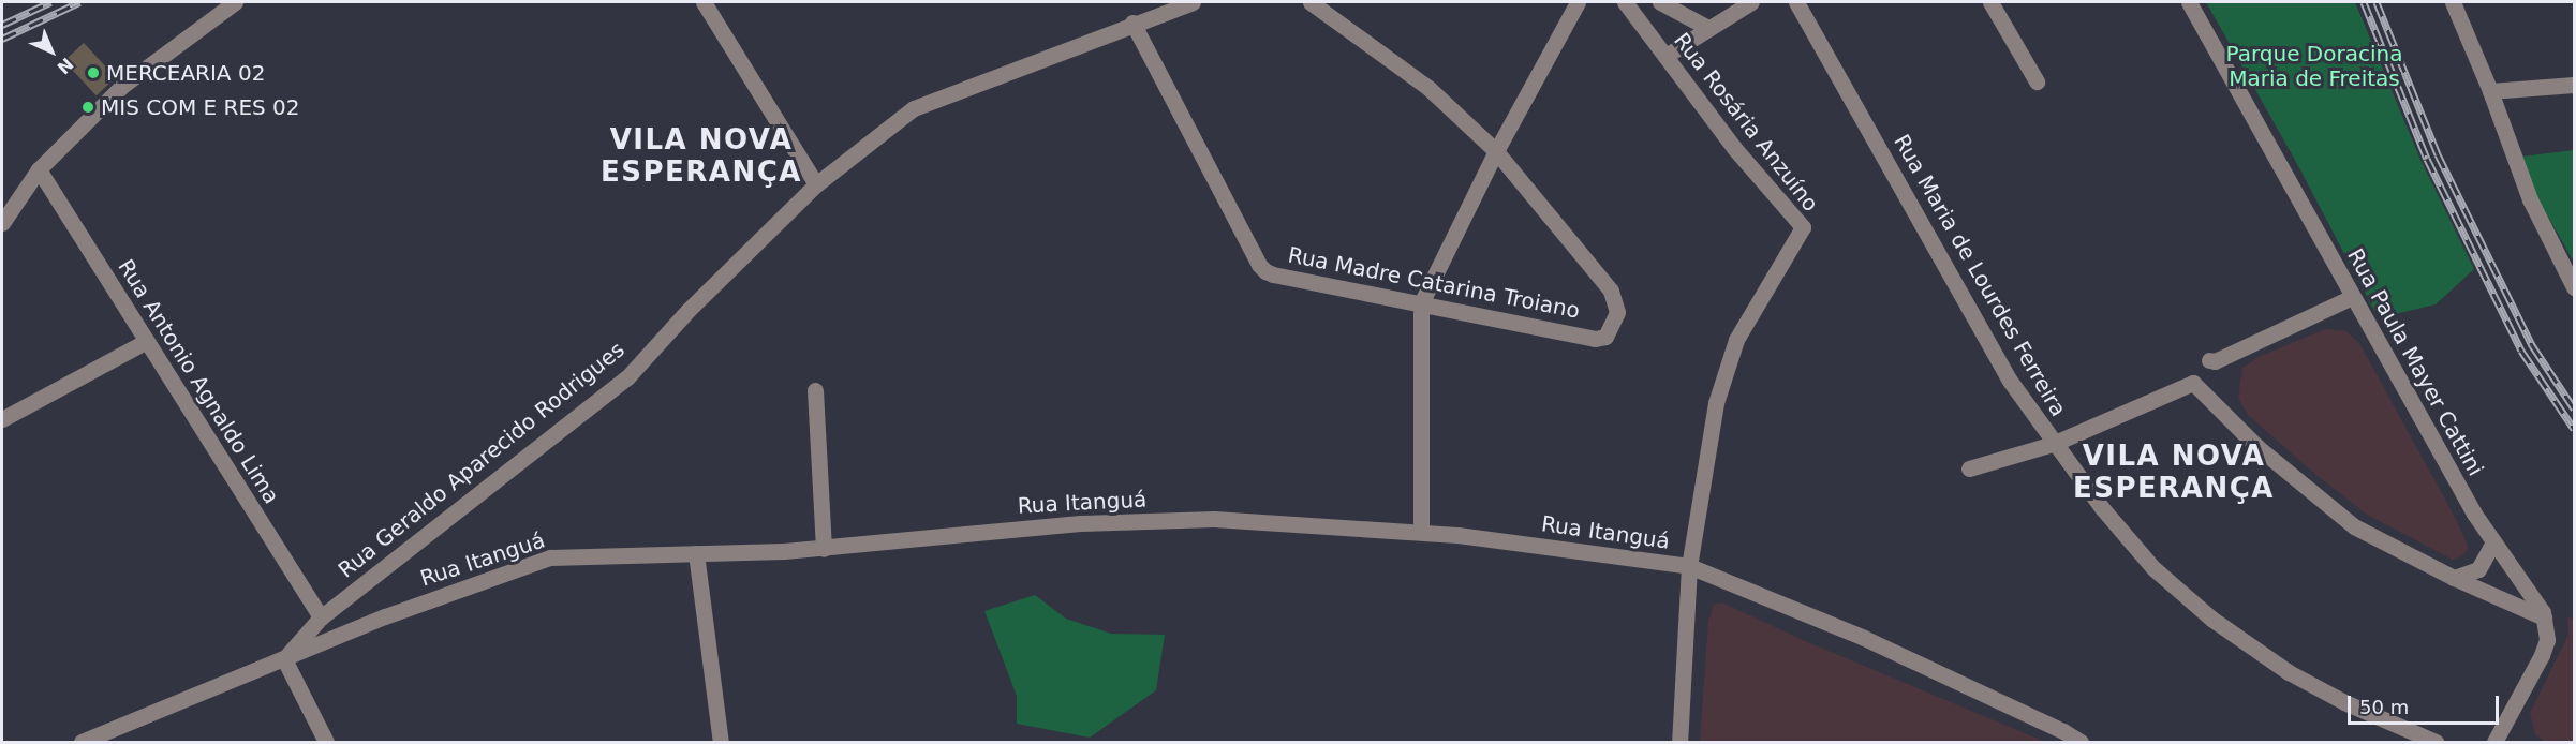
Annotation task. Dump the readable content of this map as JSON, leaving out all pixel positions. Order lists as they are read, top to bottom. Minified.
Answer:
{"streets":{"street":["Rua Rosária Anzuíno","Rua Maria de Lourdes Ferreira","Rua Madre Catarina Troiano","Rua Paula Mayer Cattini","Rua Antonio Agnaldo Lima","Rua Geraldo Aparecido Rodrigues","Rua Itanguá"]},"crossings":[["Rua Rosária Anzuíno","Rua Itanguá"],["Rua Madre Catarina Troiano","Rua Geraldo Aparecido Rodrigues"],["Rua Antonio Agnaldo Lima","Rua Geraldo Aparecido Rodrigues"],["Rua Geraldo Aparecido Rodrigues","Rua Itanguá"]],"districts":["VILA NOVA ESPERANÇA","VILA NOVA ESPERANÇA"],"parks":["Parque Doracina Maria de Freitas"],"places":["MERCEARIA 02","MIS COM E RES 02"],"scale_bar":"50 m","north":"bottom right"}
